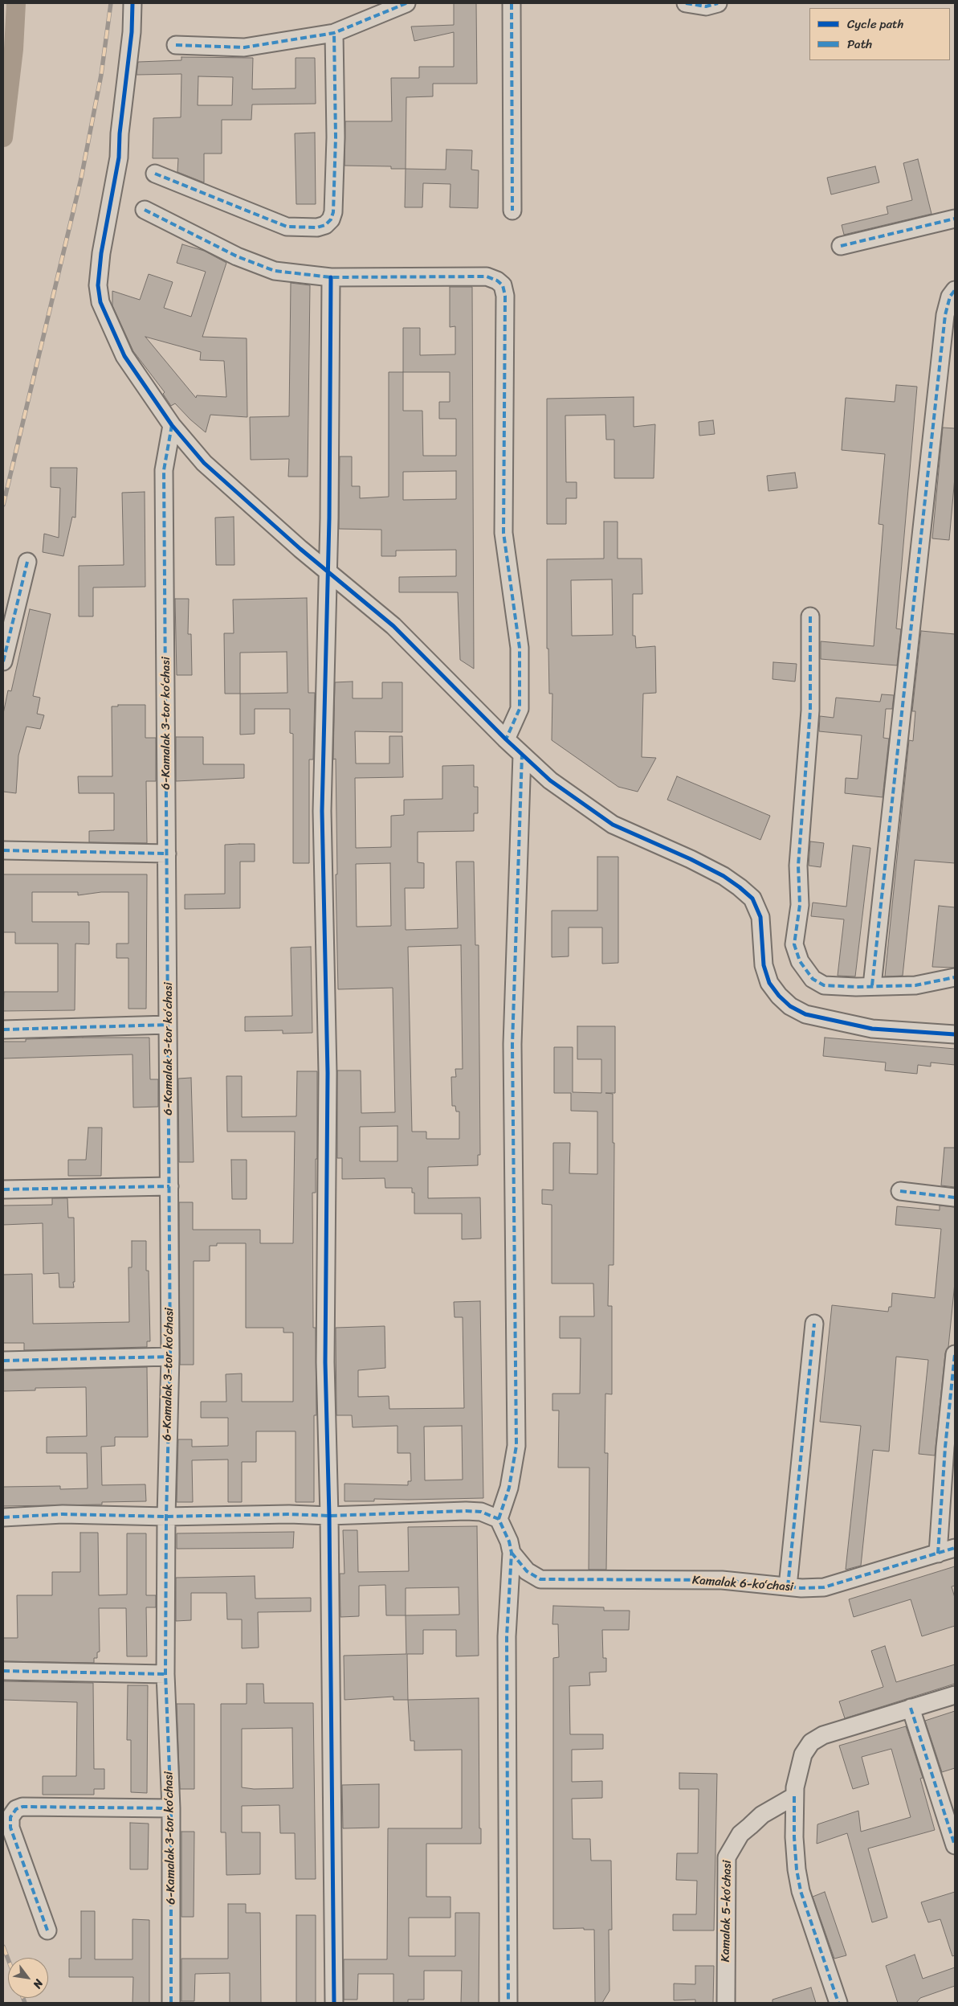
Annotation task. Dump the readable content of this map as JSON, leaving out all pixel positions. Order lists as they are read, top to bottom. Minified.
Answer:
{"streets":{"street":["6-Kamalak 3-tor koʻchasi","Kamalak 6-koʻchasi","Kamalak 5-koʻchasi"]},"legend":["Cycle path","Path"],"north":"bottom right"}
